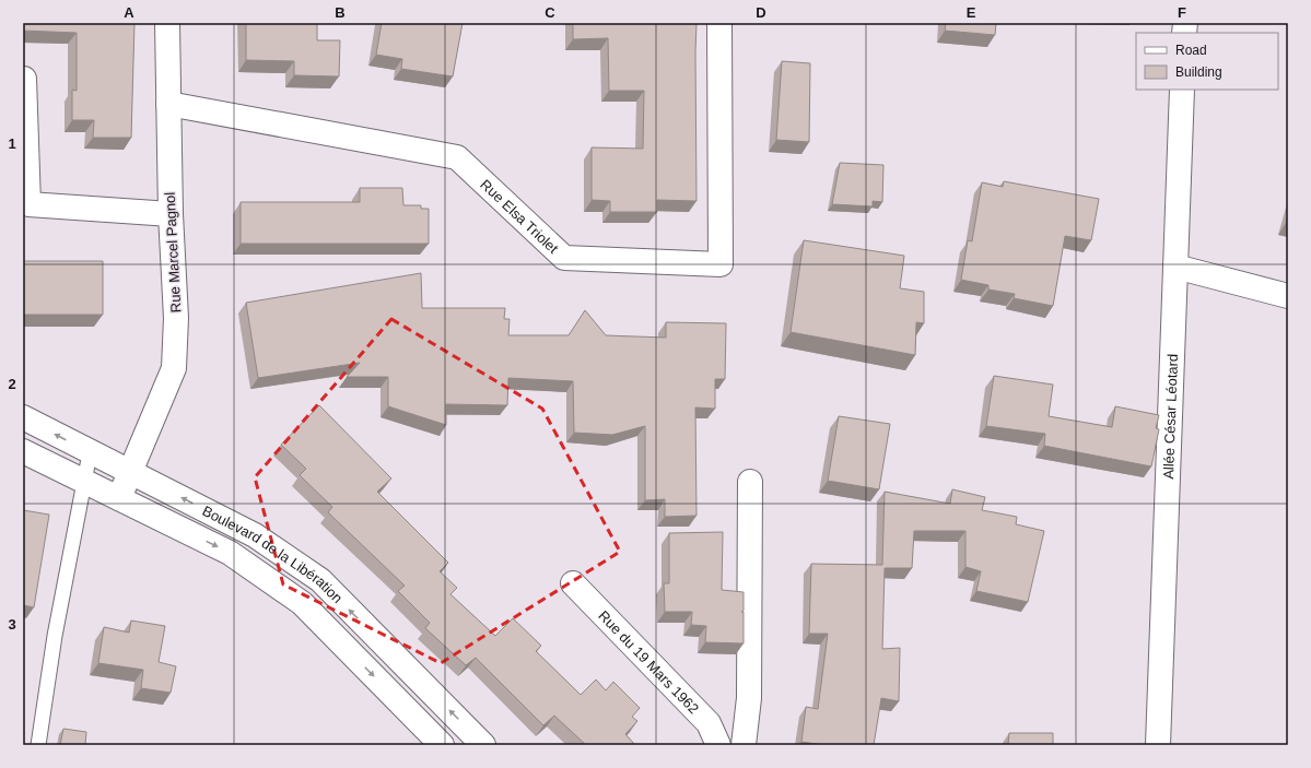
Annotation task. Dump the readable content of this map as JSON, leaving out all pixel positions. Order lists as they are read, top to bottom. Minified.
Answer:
{"streets":{"street":["Rue Elsa Triolet","Rue Marcel Pagnol","Allée César Léotard","Boulevard de la Libération","Rue du 19 Mars 1962"]},"crossings":[["Rue Elsa Triolet","Rue Marcel Pagnol"],["Rue Marcel Pagnol","Boulevard de la Libération"]],"legend":["Road","Building"],"grid":{"columns":["A","B","C","D","E","F"],"rows":["1","2","3"]}}
